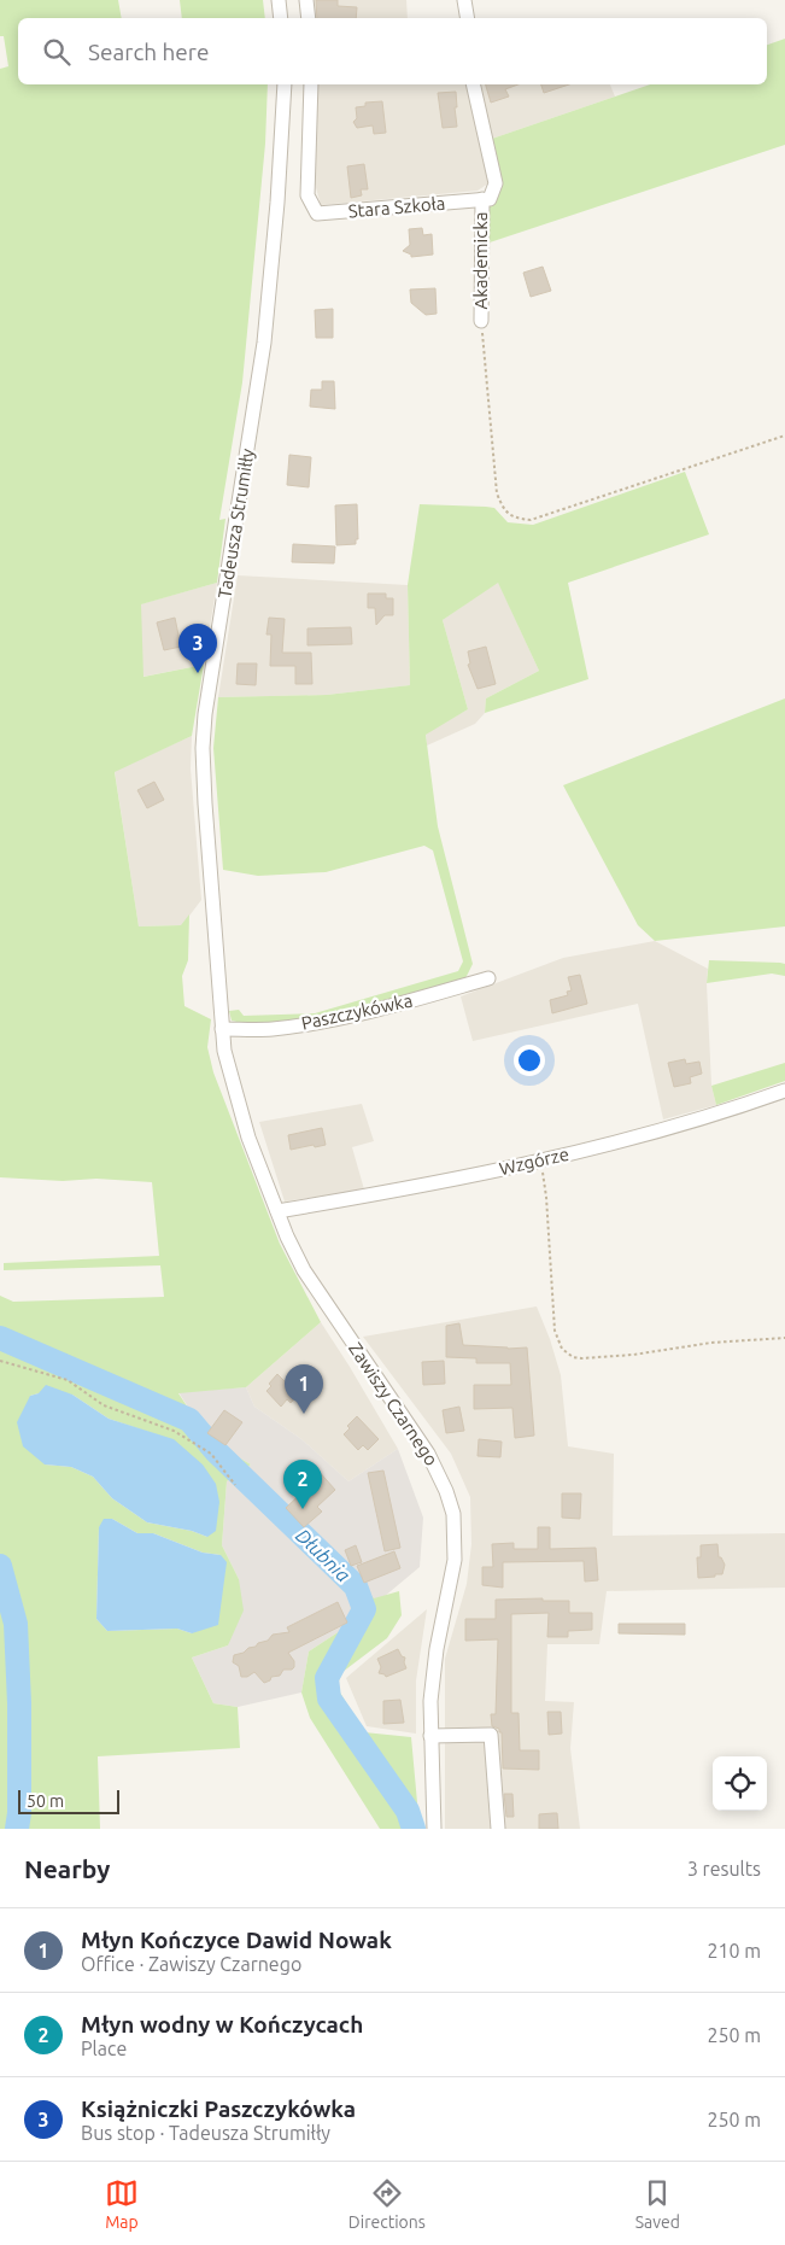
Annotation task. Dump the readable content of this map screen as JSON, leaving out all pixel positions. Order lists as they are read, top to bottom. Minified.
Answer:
{"streets":{"street":["Stara Szkoła","Akademicka","Tadeusza Strumiłły","Paszczykówka","Wzgórze","Zawiszy Czarnego"]},"crossings":[["Stara Szkoła","Akademicka"],["Tadeusza Strumiłły","Paszczykówka"],["Tadeusza Strumiłły","Wzgórze"],["Tadeusza Strumiłły","Zawiszy Czarnego"],["Wzgórze","Zawiszy Czarnego"]],"water":["Dłubnia"],"scale_bar":"50 m","page":{"search":"Search here","pins":["3","1","2"],"scale":"50 m","heading":["Nearby","3 results"],"list":[{"mark":"1","name":"Młyn Kończyce Dawid Nowak","note":"Office · Zawiszy Czarnego","value":"210 m"},{"mark":"2","name":"Młyn wodny w Kończycach","note":"Place","value":"250 m"},{"mark":"3","name":"Książniczki Paszczykówka","note":"Bus stop · Tadeusza Strumiłły","value":"250 m"}],"nav":["Map","Directions","Saved"]}}
